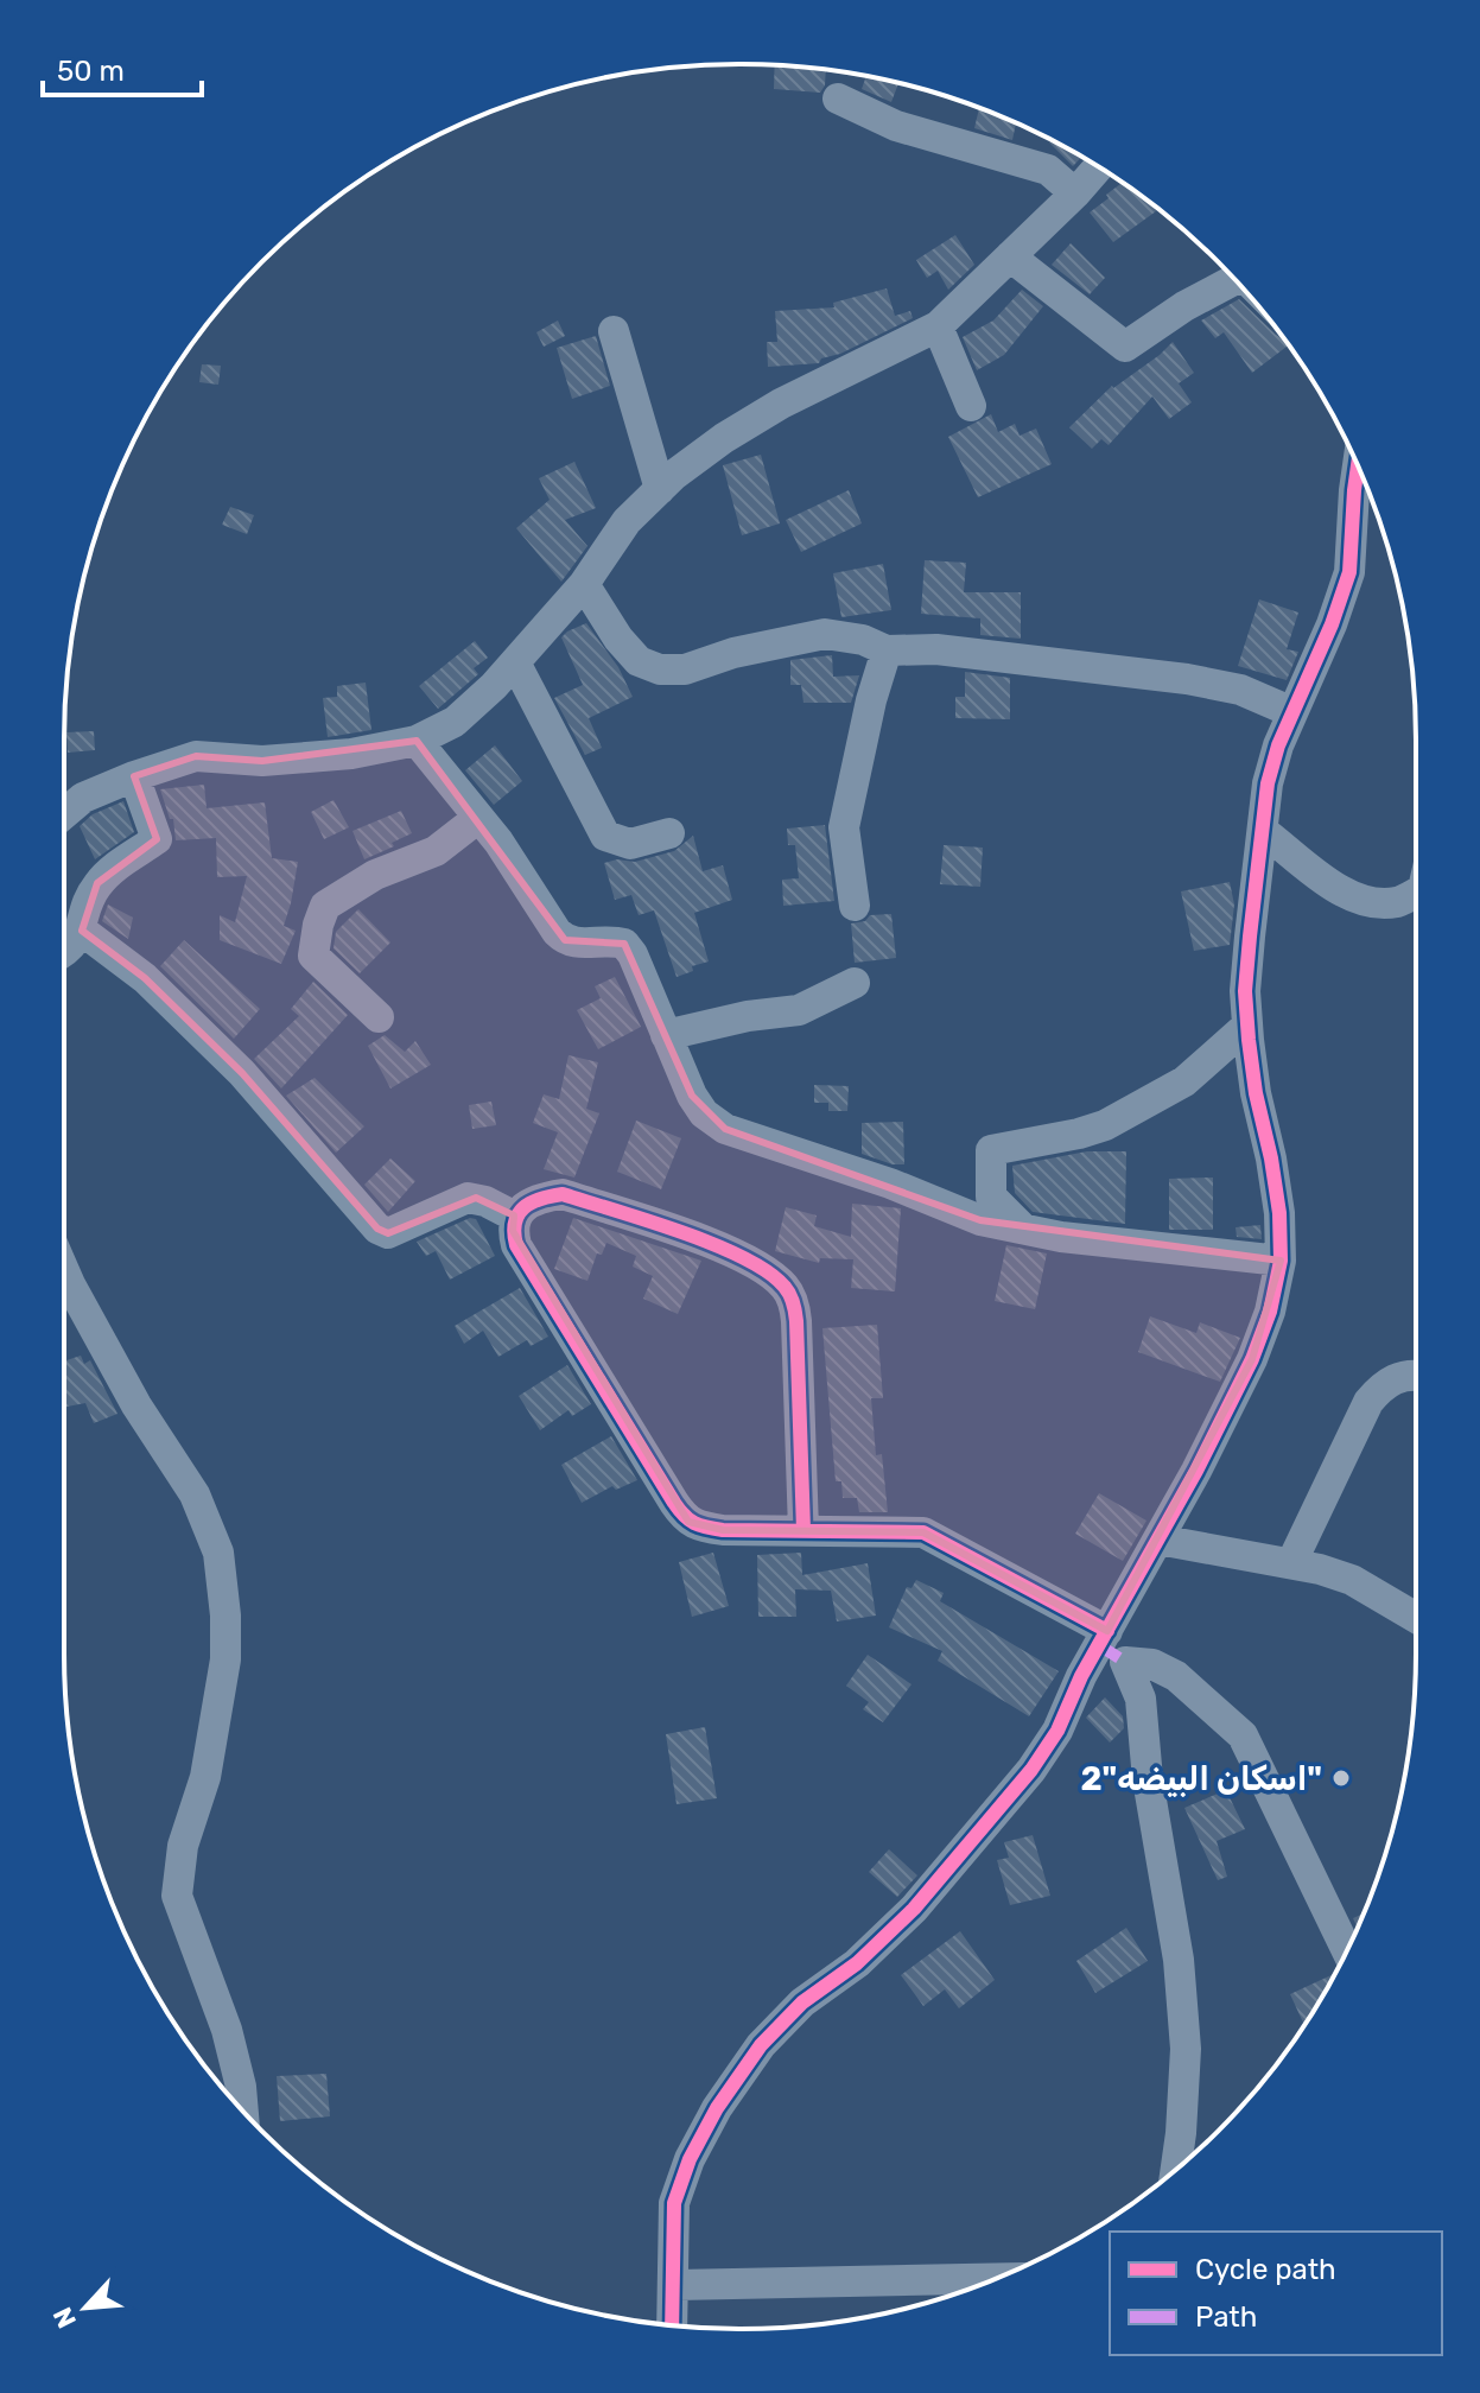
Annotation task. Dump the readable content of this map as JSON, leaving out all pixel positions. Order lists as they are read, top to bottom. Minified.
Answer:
{"places":["اسكان البيضه\"2\""],"legend":["Cycle path","Path"],"scale_bar":"50 m","north":"bottom left"}
